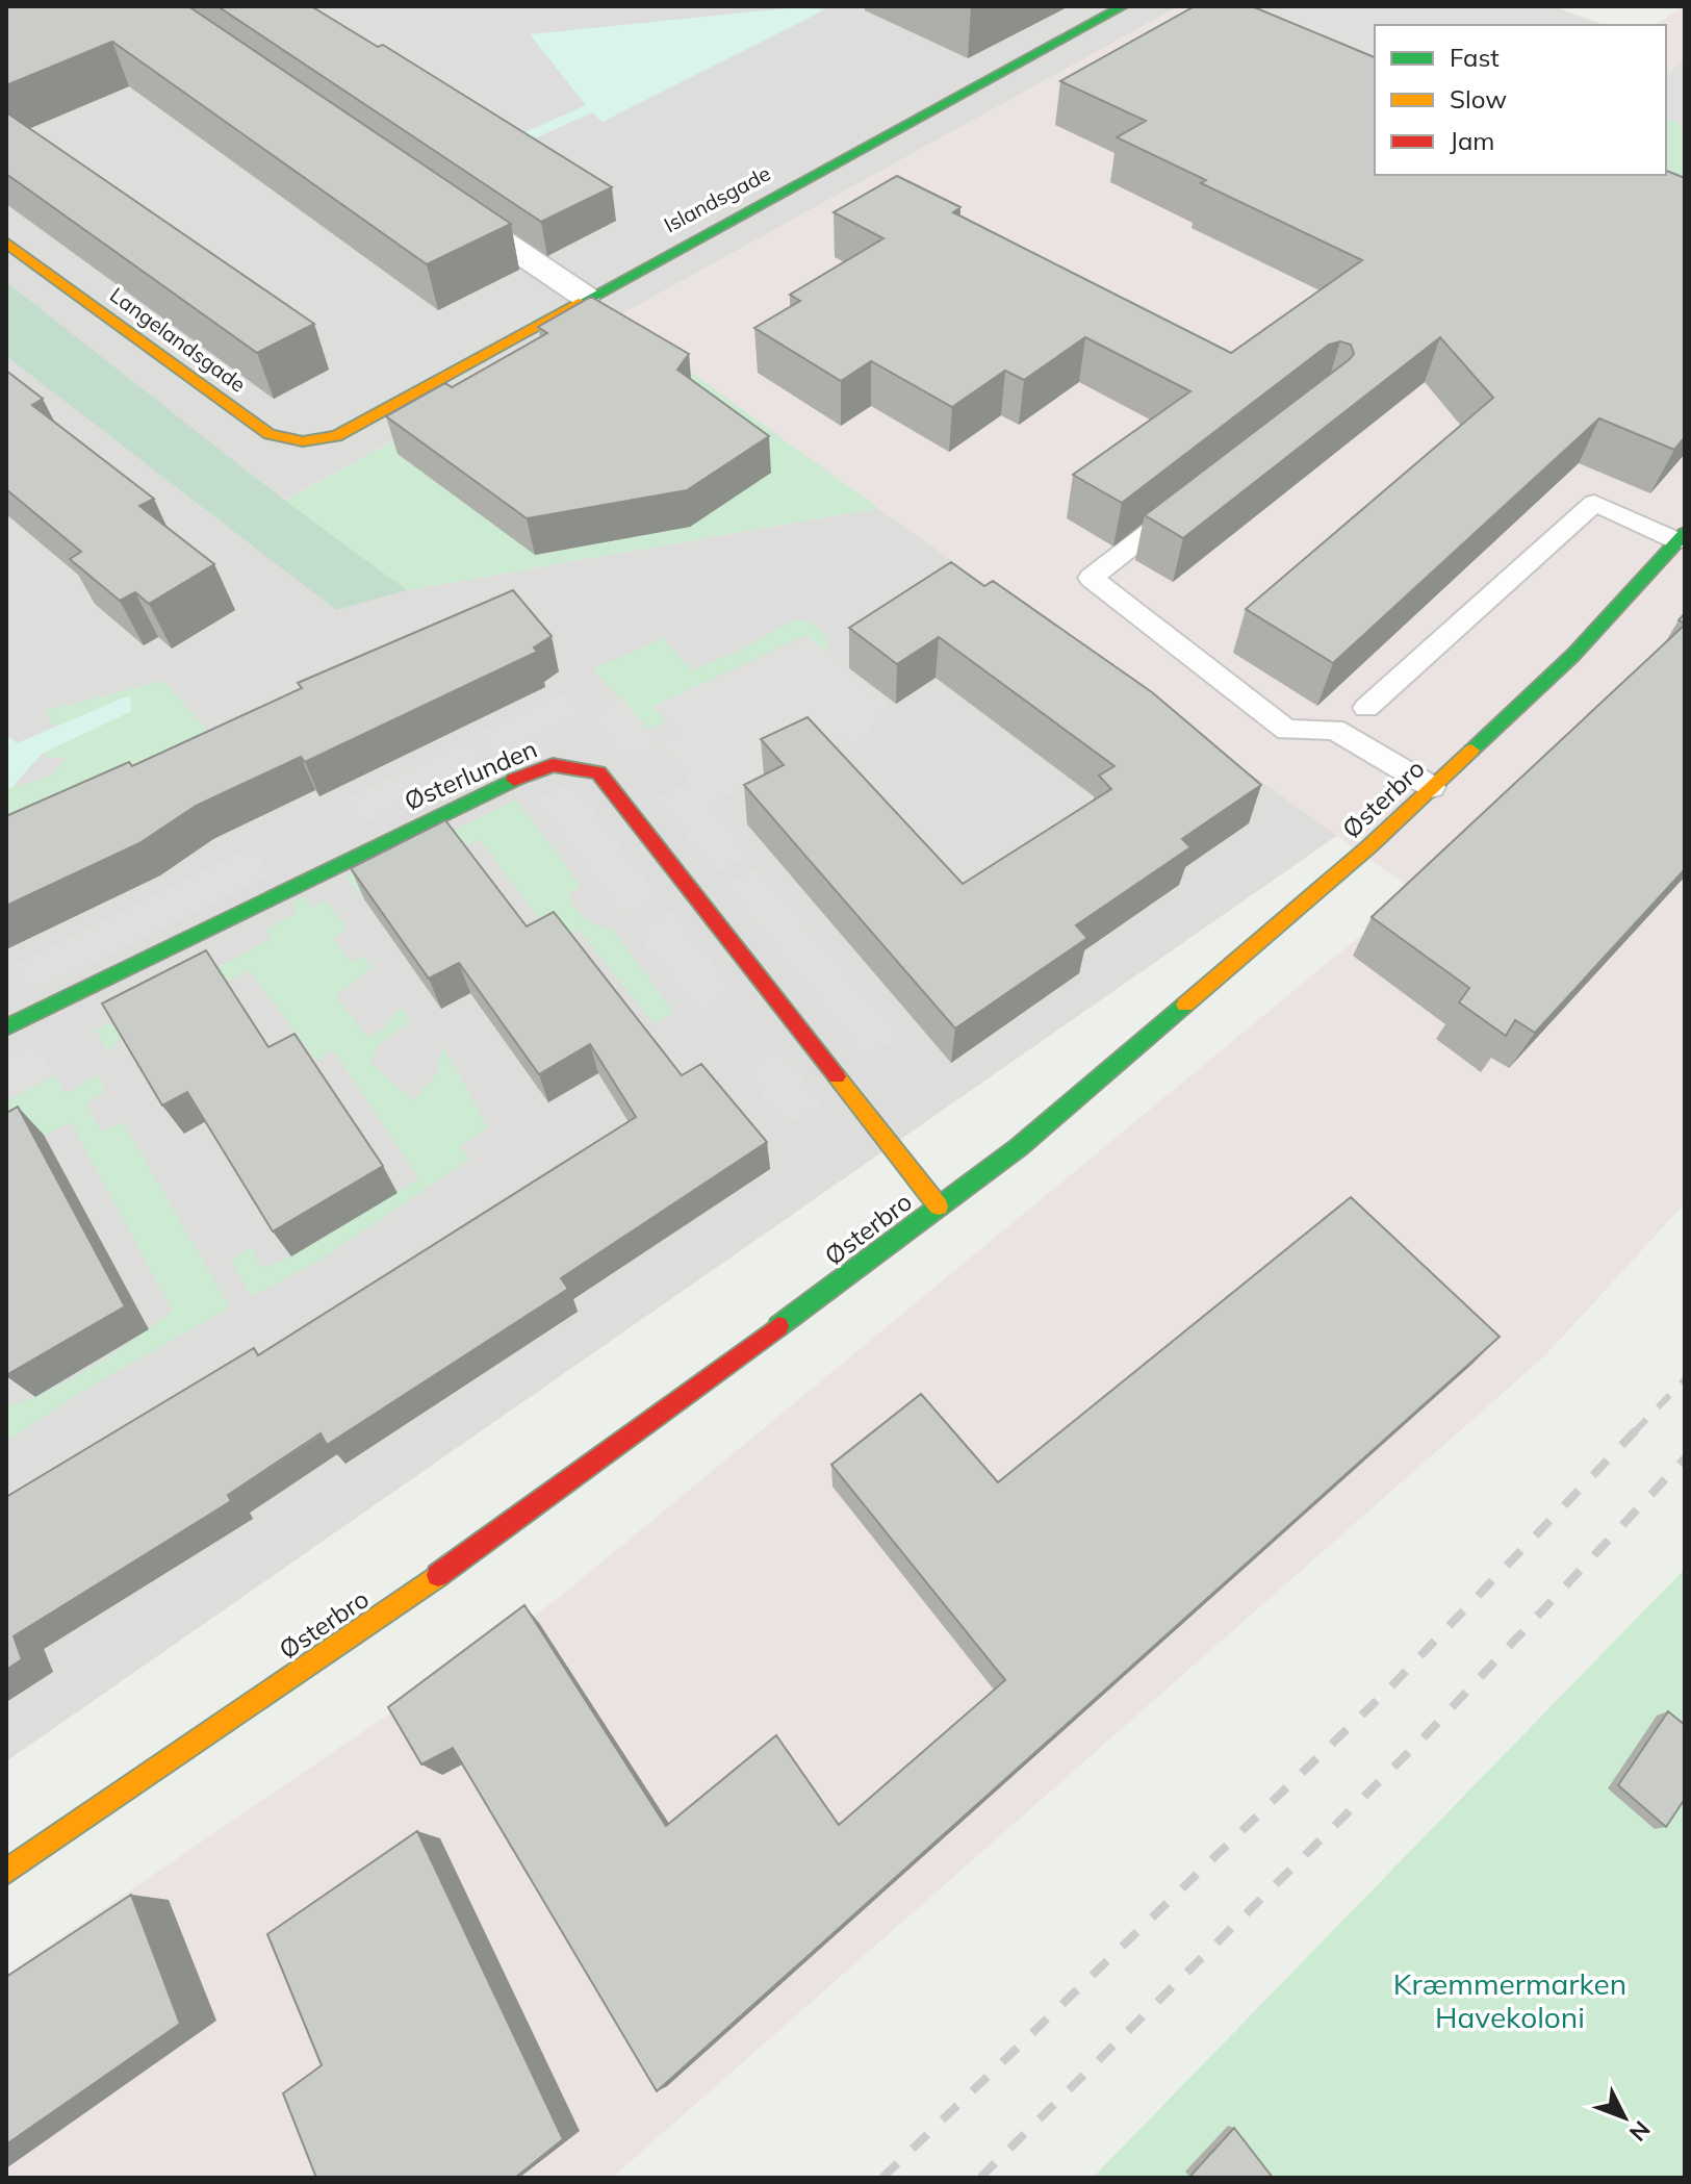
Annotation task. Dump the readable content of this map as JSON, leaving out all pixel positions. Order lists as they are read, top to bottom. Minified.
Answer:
{"streets":{"street":["Islandsgade","Langelandsgade","Østerlunden","Østerbro"]},"crossings":[["Islandsgade","Langelandsgade"],["Østerlunden","Østerbro"]],"parks":["Kræmmermarken Havekoloni"],"legend":["Fast","Slow","Jam"],"north":"bottom right"}
